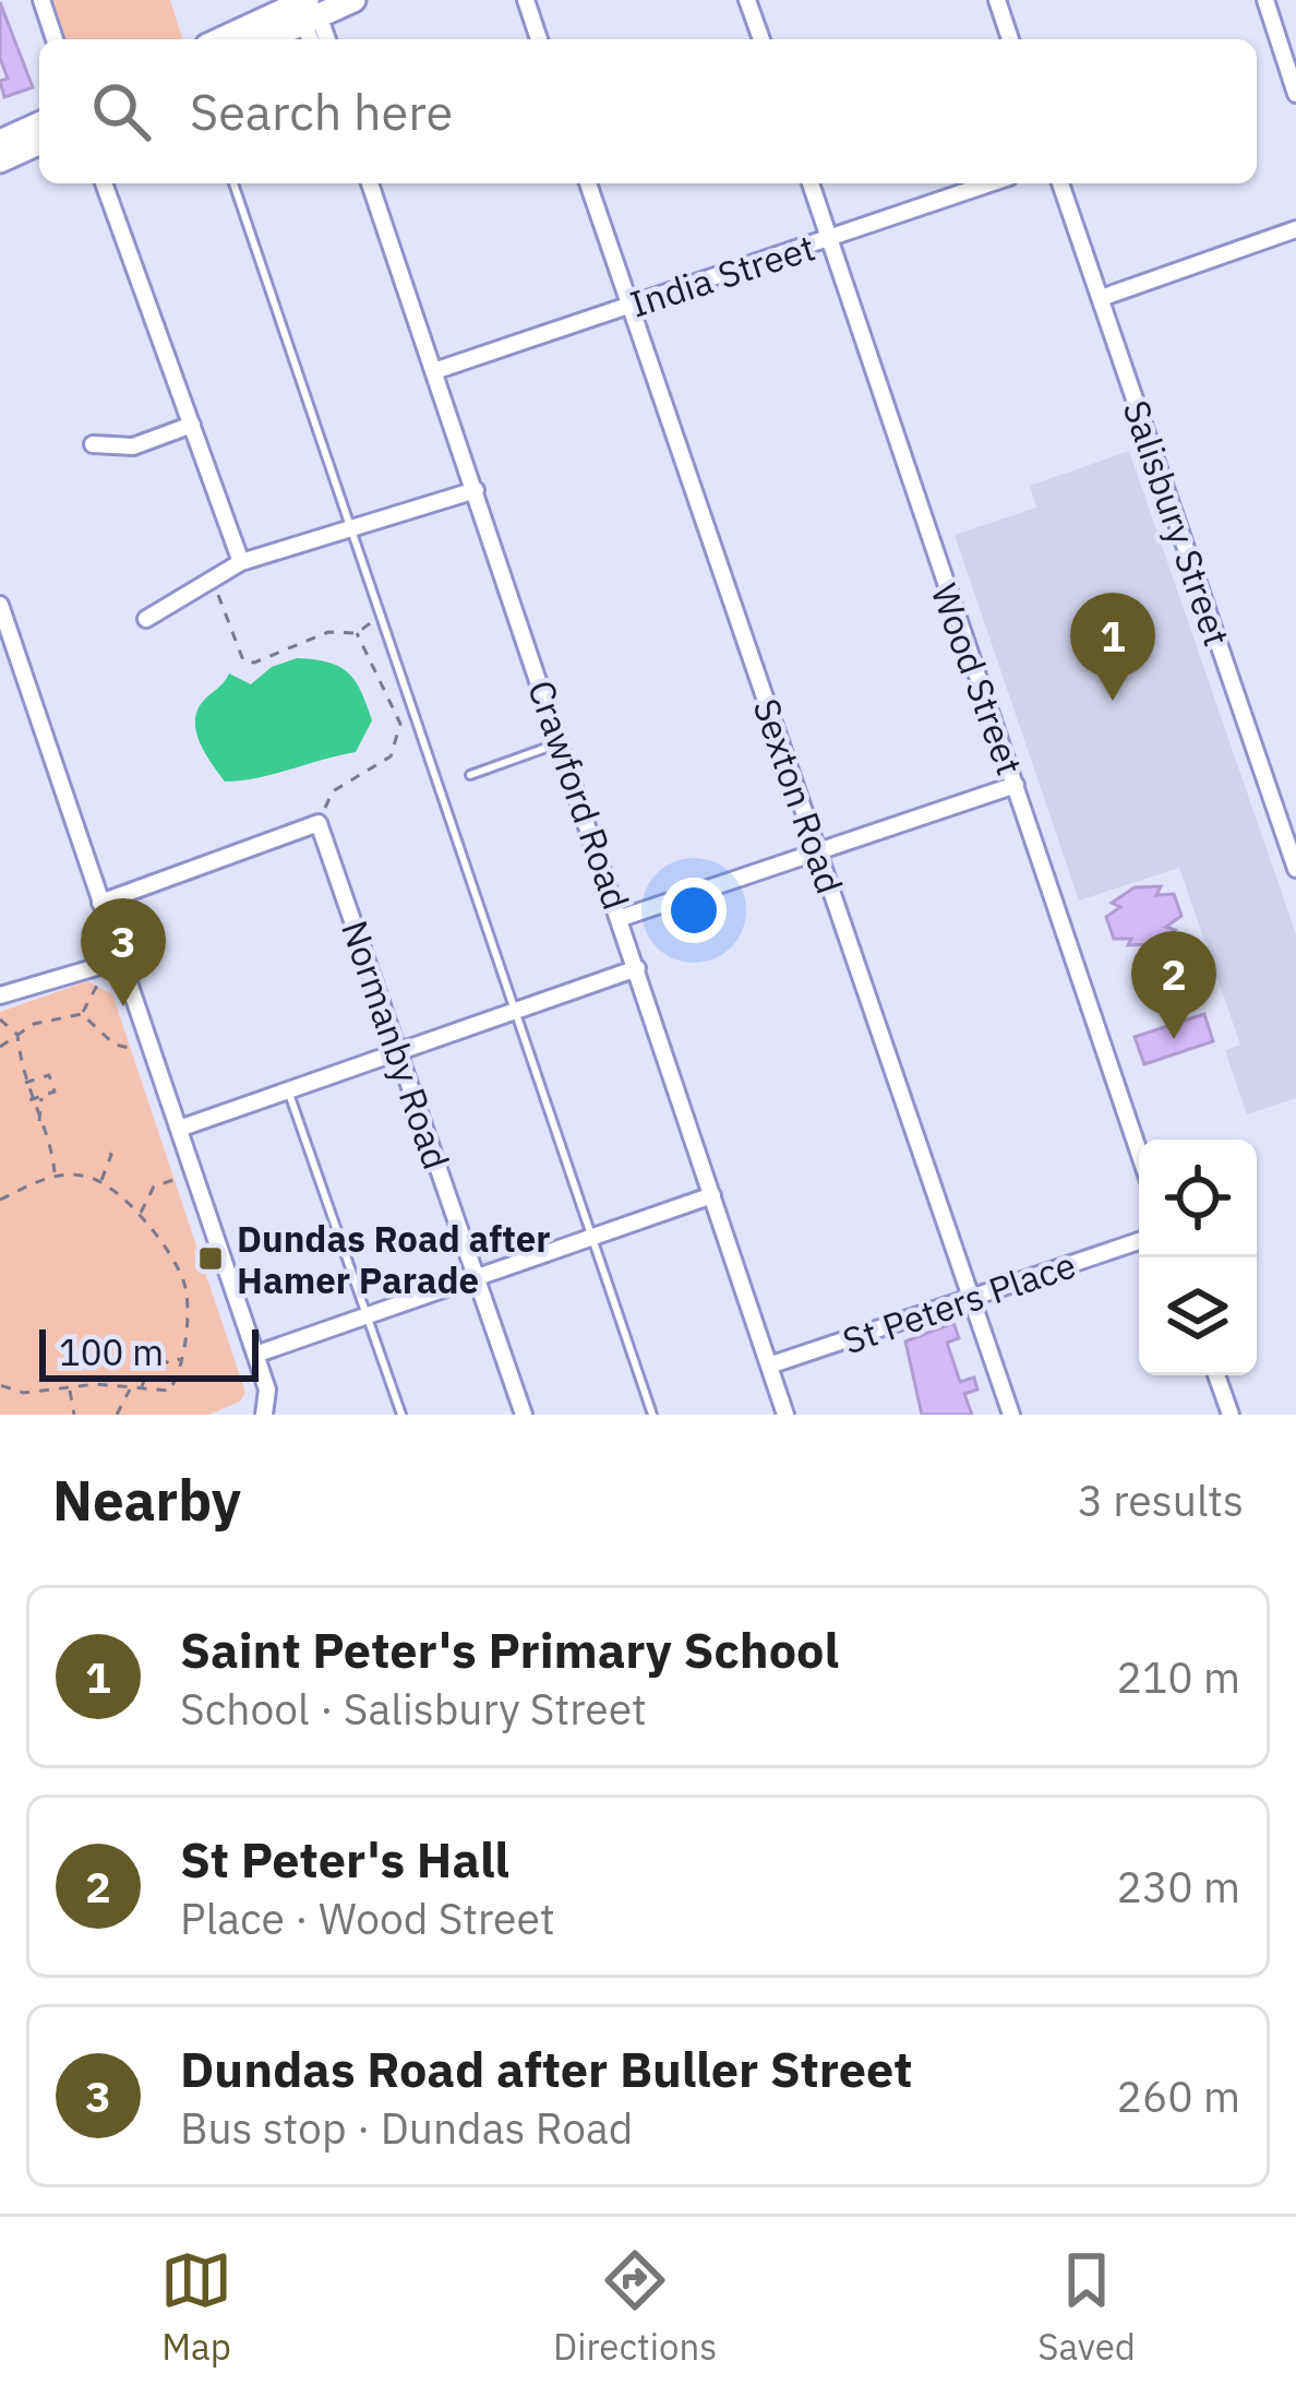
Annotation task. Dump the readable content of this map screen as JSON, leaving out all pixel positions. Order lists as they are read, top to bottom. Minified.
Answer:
{"streets":{"street":["India Street","Salisbury Street","Wood Street","Crawford Road","Sexton Road","Normanby Road","St Peters Place"]},"crossings":[["India Street","Wood Street"],["India Street","Crawford Road"],["India Street","Sexton Road"],["Crawford Road","St Peters Place"],["Sexton Road","St Peters Place"]],"places":{"transit":["Dundas Road after Hamer Parade"]},"scale_bar":"100 m","page":{"search":"Search here","pins":["1","3","2"],"scale":"100 m","heading":["Nearby","3 results"],"list":[{"mark":"1","name":"Saint Peter's Primary School","note":"School · Salisbury Street","value":"210 m"},{"mark":"2","name":"St Peter's Hall","note":"Place · Wood Street","value":"230 m"},{"mark":"3","name":"Dundas Road after Buller Street","note":"Bus stop · Dundas Road","value":"260 m"}],"nav":["Map","Directions","Saved"]}}
